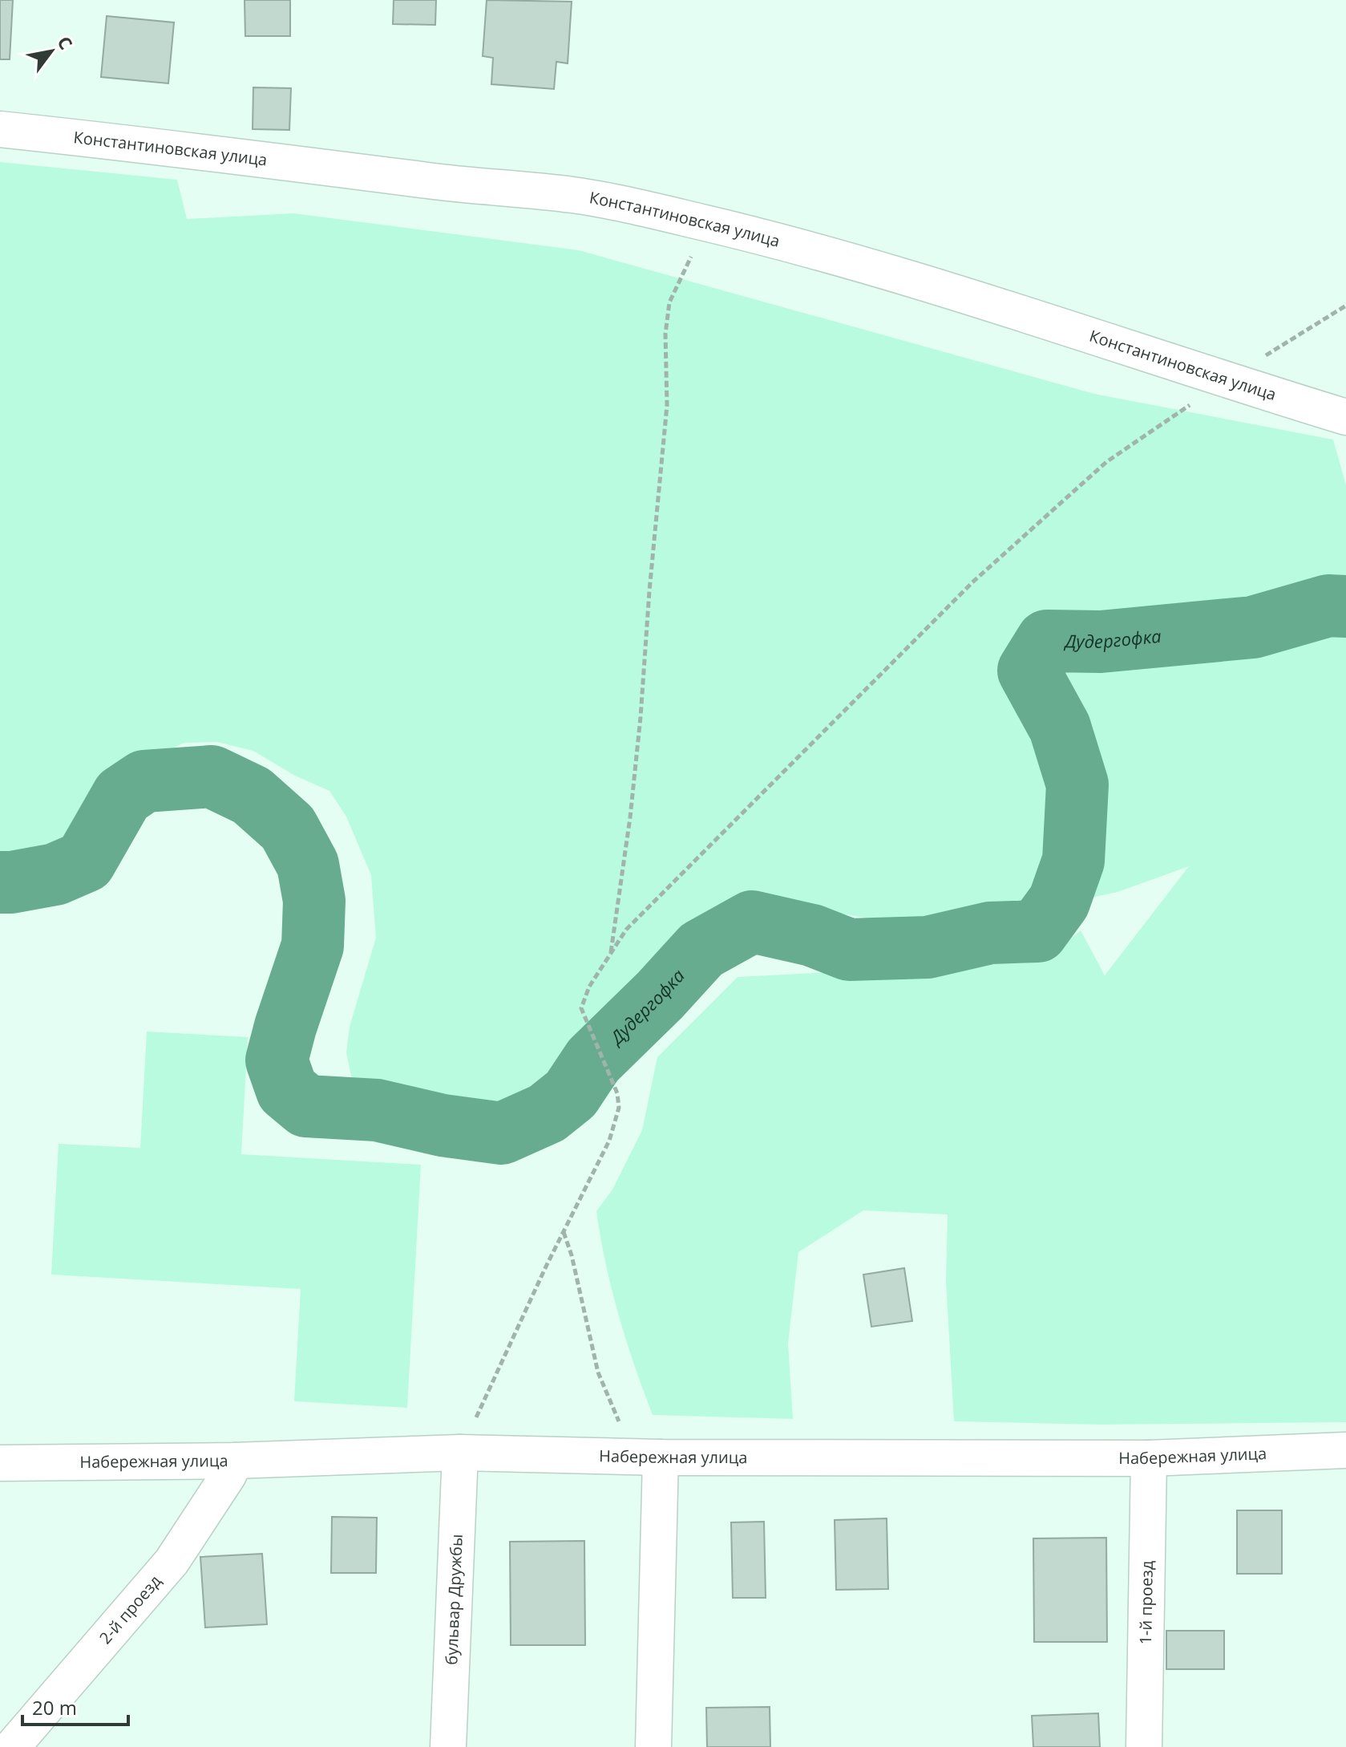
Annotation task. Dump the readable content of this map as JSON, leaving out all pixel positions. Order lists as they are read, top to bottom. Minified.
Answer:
{"streets":{"street":["Константиновская улица","Набережная улица","бульвар Дружбы","1-й проезд","2-й проезд"]},"crossings":[["Набережная улица","бульвар Дружбы"],["Набережная улица","1-й проезд"],["Набережная улица","2-й проезд"]],"water":["Дудергофка"],"scale_bar":"20 m","north":"top right"}
